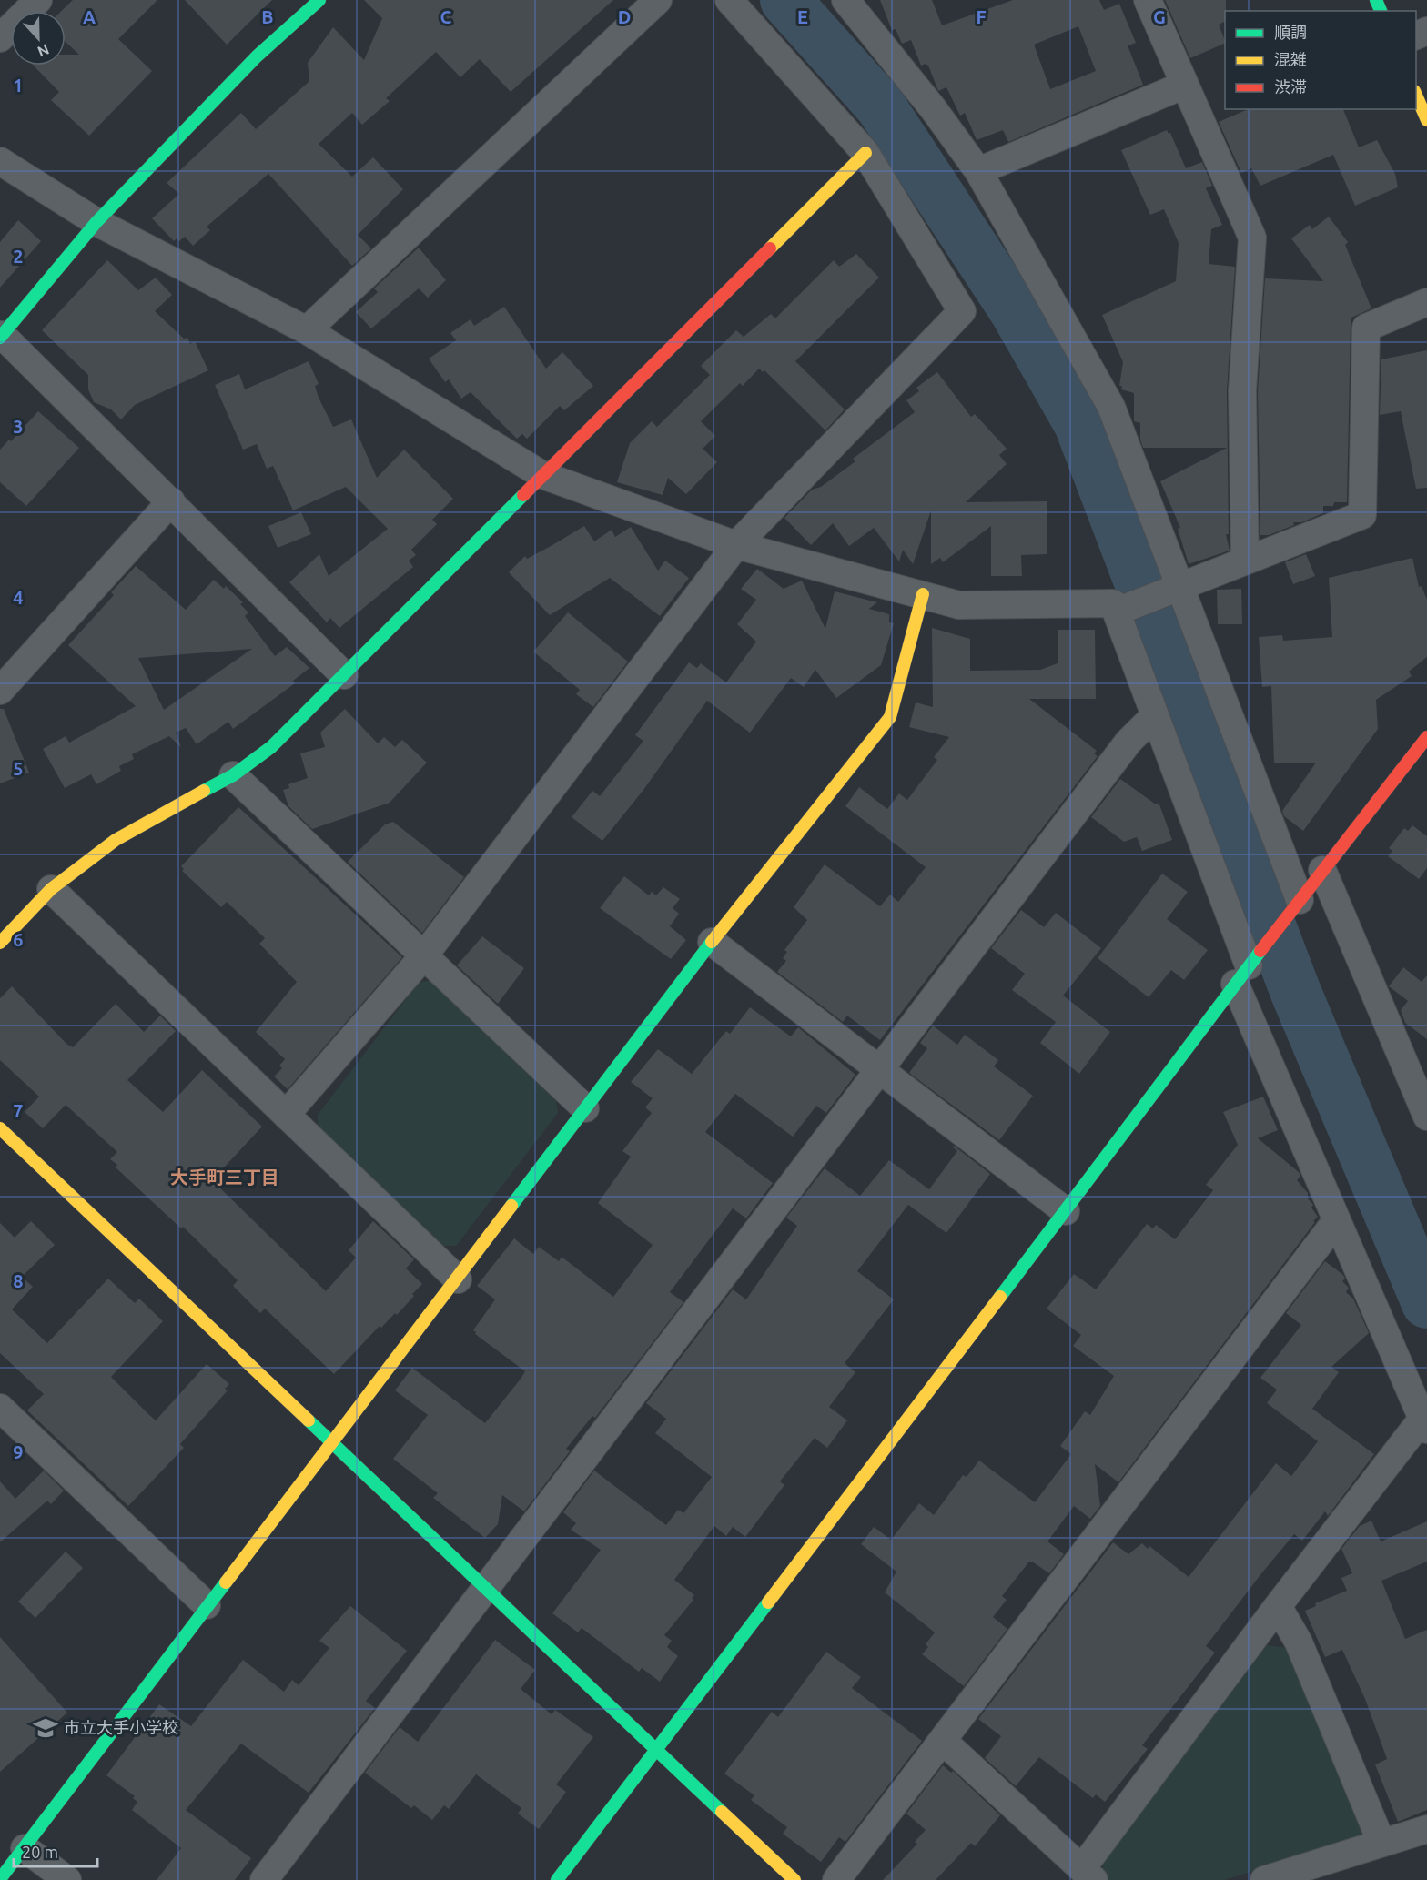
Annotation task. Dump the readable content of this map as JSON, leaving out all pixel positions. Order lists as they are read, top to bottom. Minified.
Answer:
{"districts":["大手町三丁目"],"places":{"school or university":["市立大手小学校"]},"legend":["順調","混雑","渋滞"],"scale_bar":"20 m","north":"bottom","grid":{"columns":["A","B","C","D","E","F","G"],"rows":["1","2","3","4","5","6","7","8","9"]}}
